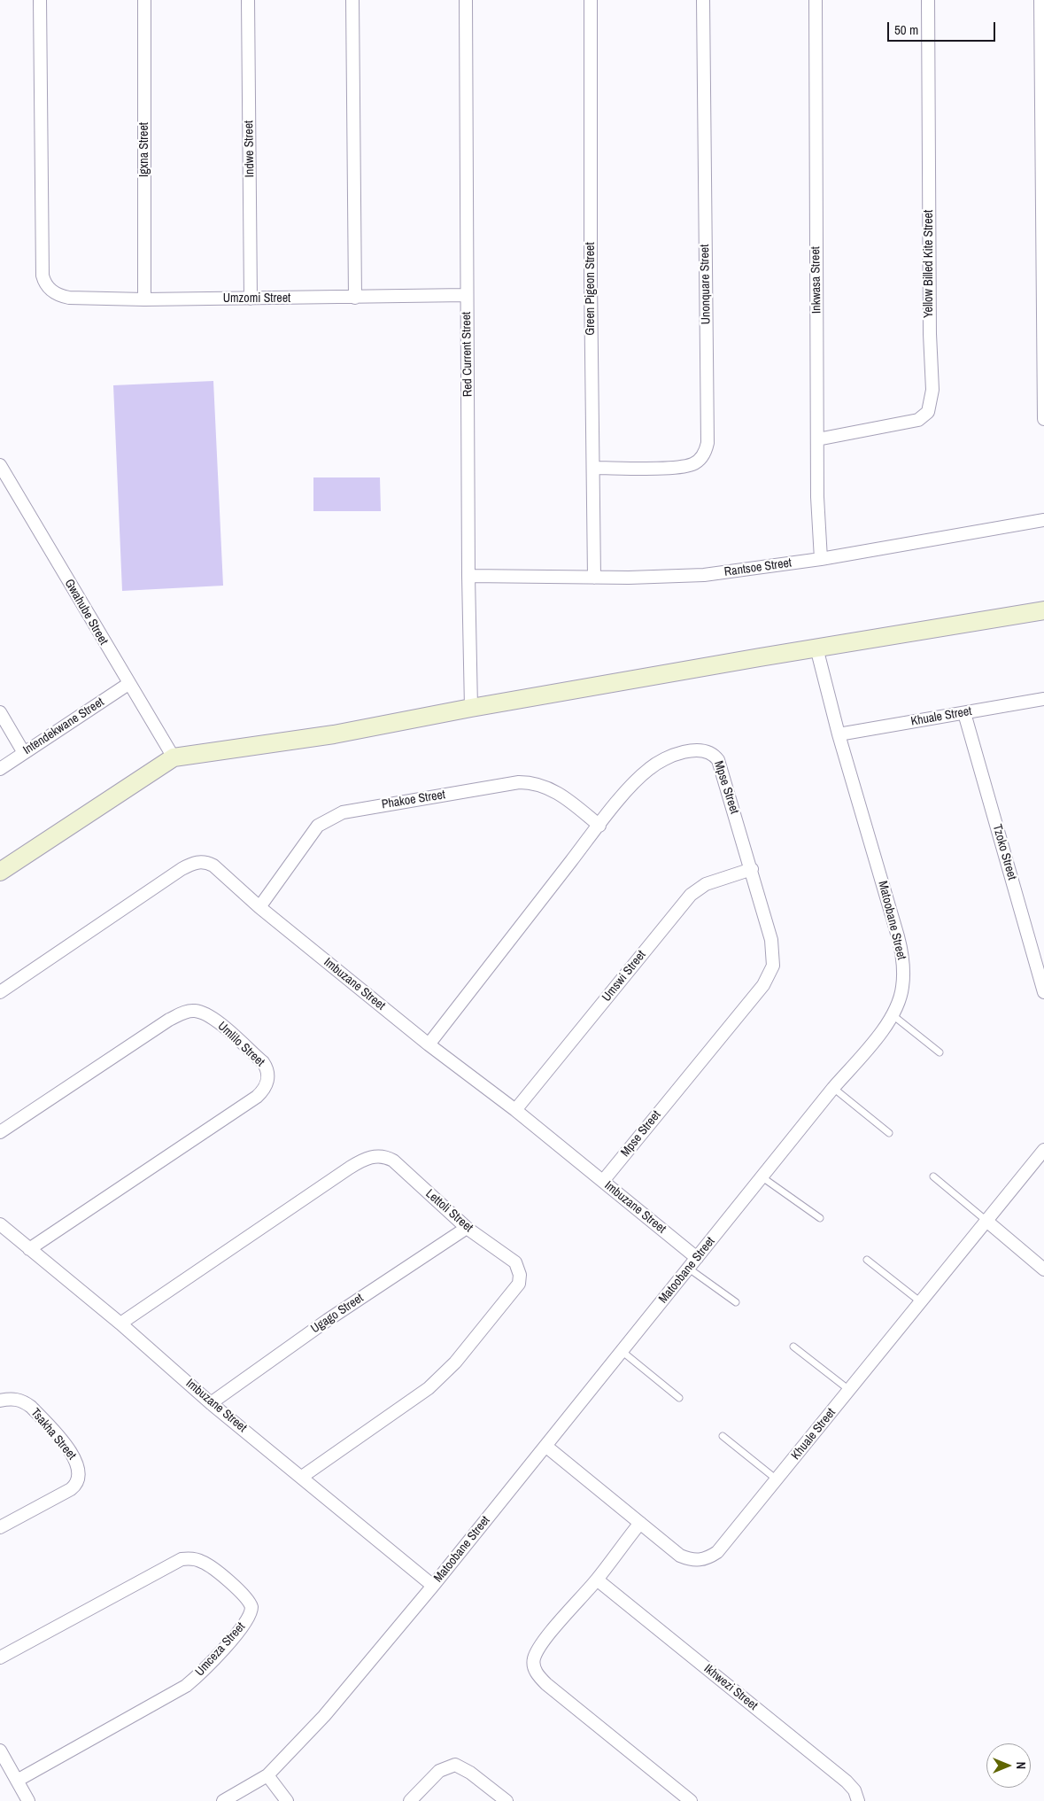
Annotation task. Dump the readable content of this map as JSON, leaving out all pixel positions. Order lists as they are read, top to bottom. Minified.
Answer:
{"streets":{"street":["Indwe Street","Igxna Street","Yellow Billed Kite Street","Inkwasa Street","Unonquare Street","Green Pigeon Street","Umzomi Street","Red Current Street","Rantsoe Street","Gwahube Street","Khuale Street","Intendekwane Street","Mpse Street","Phakoe Street","Tzoko Street","Matoobane Street","Umswi Street","Imbuzane Street","Umlilo Street","Lettoli Street","Ugago Street","Tsakha Street","Umceza Street","Ikhwezi Street"]},"crossings":[["Indwe Street","Umzomi Street"],["Igxna Street","Umzomi Street"],["Yellow Billed Kite Street","Inkwasa Street"],["Inkwasa Street","Rantsoe Street"],["Unonquare Street","Green Pigeon Street"],["Green Pigeon Street","Rantsoe Street"],["Umzomi Street","Red Current Street"],["Red Current Street","Rantsoe Street"],["Gwahube Street","Intendekwane Street"],["Khuale Street","Tzoko Street"],["Khuale Street","Matoobane Street"],["Mpse Street","Phakoe Street"],["Mpse Street","Umswi Street"],["Mpse Street","Imbuzane Street"],["Phakoe Street","Imbuzane Street"],["Matoobane Street","Imbuzane Street"],["Umswi Street","Imbuzane Street"],["Imbuzane Street","Umlilo Street"],["Imbuzane Street","Lettoli Street"],["Imbuzane Street","Ugago Street"],["Lettoli Street","Ugago Street"]],"scale_bar":"50 m","north":"right"}
